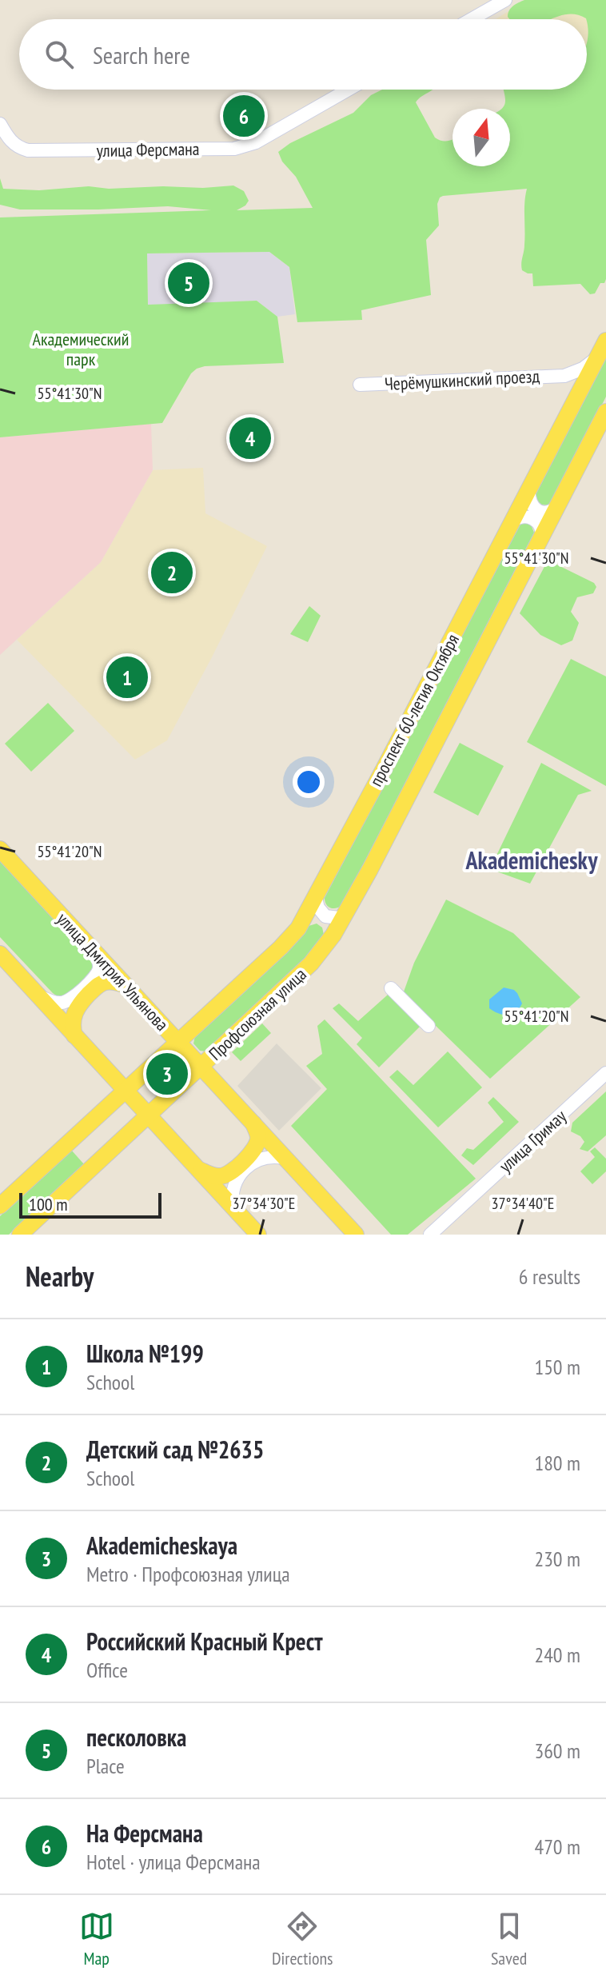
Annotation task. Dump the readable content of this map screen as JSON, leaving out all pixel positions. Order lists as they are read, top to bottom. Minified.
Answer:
{"streets":{"main road":["проспект 60-летия Октября","улица Дмитрия Ульянова","Профсоюзная улица"],"street":["улица Ферсмана","Черёмушкинский проезд","улица Гримау"]},"crossings":[["Черёмушкинский проезд","проспект 60-летия Октября"],["проспект 60-летия Октября","Профсоюзная улица"],["улица Дмитрия Ульянова","Профсоюзная улица"]],"districts":["Akademichesky"],"parks":["Академический парк"],"scale_bar":"100 m","north":"top","page":{"search":"Search here","pins":["6","5","4","2","1","3"],"scale":"100 m","heading":["Nearby","6 results"],"list":[{"mark":"1","name":"Школа №199","note":"School","value":"150 m"},{"mark":"2","name":"Детский сад №2635","note":"School","value":"180 m"},{"mark":"3","name":"Akademicheskaya","note":"Metro · Профсоюзная улица","value":"230 m"},{"mark":"4","name":"Российский Красный Крест","note":"Office","value":"240 m"},{"mark":"5","name":"песколовка","note":"Place","value":"360 m"},{"mark":"6","name":"На Ферсмана","note":"Hotel · улица Ферсмана","value":"470 m"}],"nav":["Map","Directions","Saved"]},"coordinates":["55°41'30\"N","55°41'20\"N","37°34'30\"E","37°34'40\"E"]}
